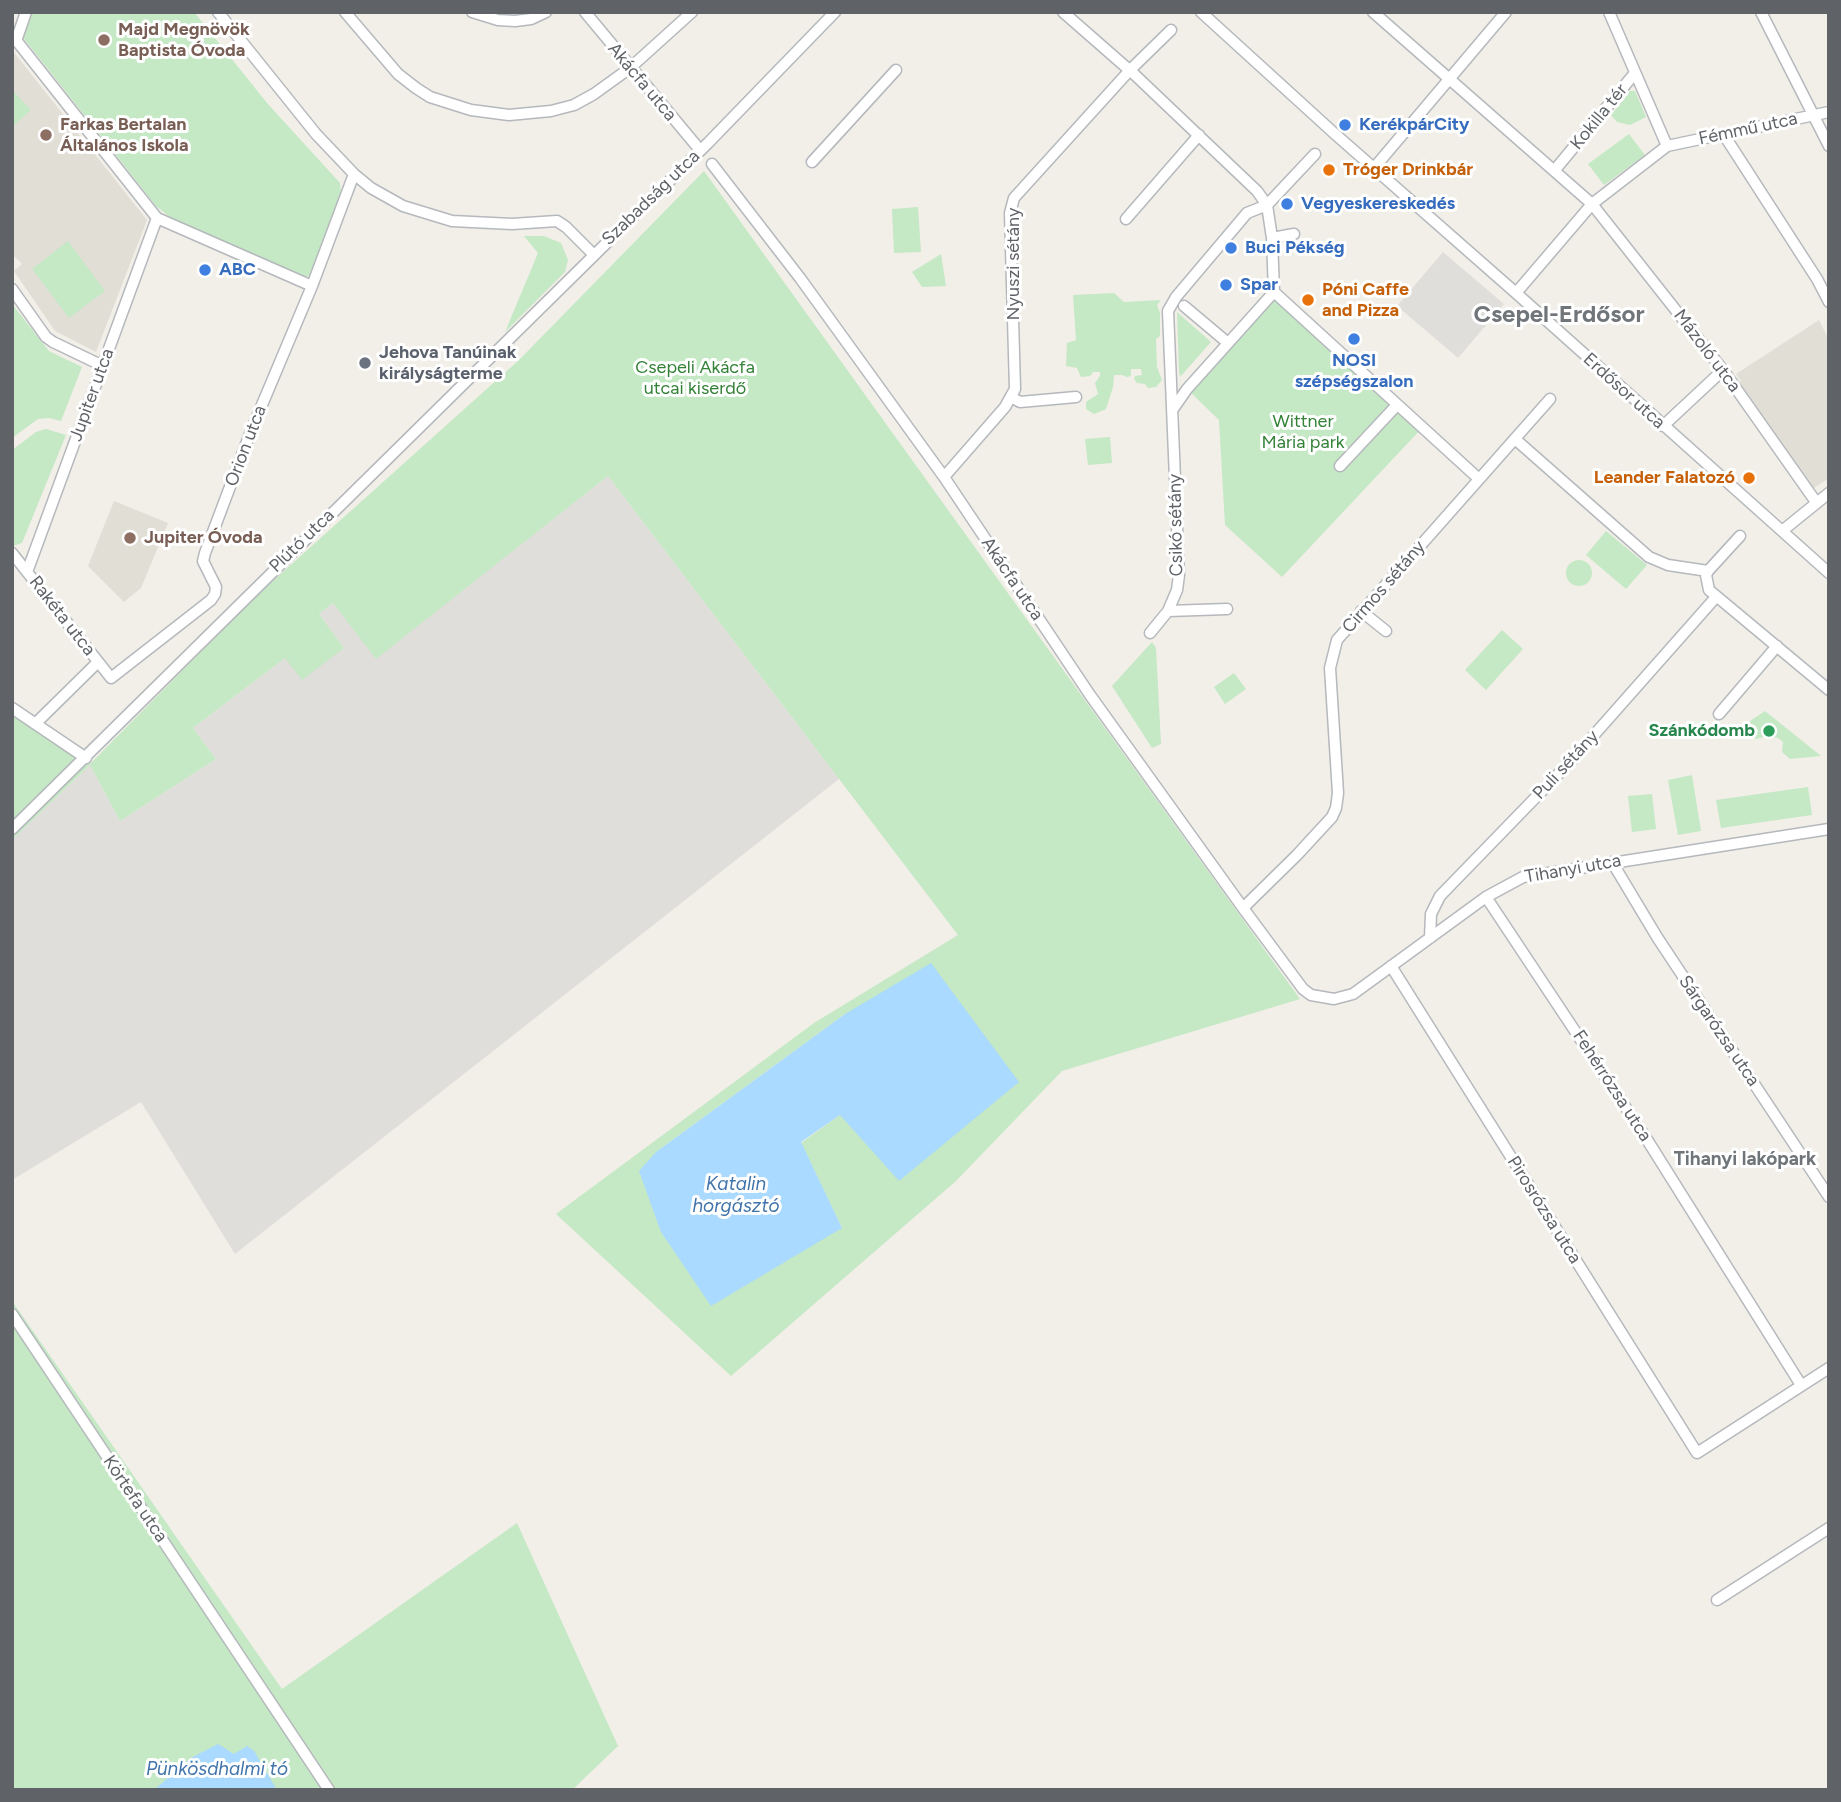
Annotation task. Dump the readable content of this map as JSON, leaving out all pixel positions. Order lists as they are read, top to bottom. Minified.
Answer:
{"streets":{"street":["Akácfa utca","Kokilla tér","Fémmű utca","Szabadság utca","Nyuszi sétány","Mázoló utca","Erdősor utca","Jupiter utca","Orion utca","Csikó sétány","Plútó utca","Cirmos sétány","Rakéta utca","Puli sétány","Tihanyi utca","Sárgarózsa utca","Fehérrózsa utca","Pirosrózsa utca","Körtefa utca"]},"crossings":[["Akácfa utca","Szabadság utca"],["Akácfa utca","Cirmos sétány"],["Akácfa utca","Tihanyi utca"],["Kokilla tér","Fémmű utca"],["Szabadság utca","Orion utca"],["Szabadság utca","Plútó utca"],["Jupiter utca","Rakéta utca"],["Orion utca","Rakéta utca"],["Puli sétány","Tihanyi utca"],["Tihanyi utca","Sárgarózsa utca"],["Tihanyi utca","Fehérrózsa utca"],["Tihanyi utca","Pirosrózsa utca"],["Fehérrózsa utca","Pirosrózsa utca"]],"districts":["Csepel-Erdősor","Tihanyi lakópark"],"water":["Katalin horgásztó","Pünkösdhalmi tó"],"parks":["Csepeli Akácfa utcai kiserdő","Wittner Mária park"],"places":["Majd Megnövök Baptista Óvoda","KerékpárCity","Farkas Bertalan Általános Iskola","Tróger Drinkbár","Vegyeskereskedés","Buci Pékség","ABC","Spar","Póni Caffe and Pizza","NOSI szépségszalon","Jehova Tanúinak királyságterme","Leander Falatozó","Jupiter Óvoda","Szánkódomb"]}
